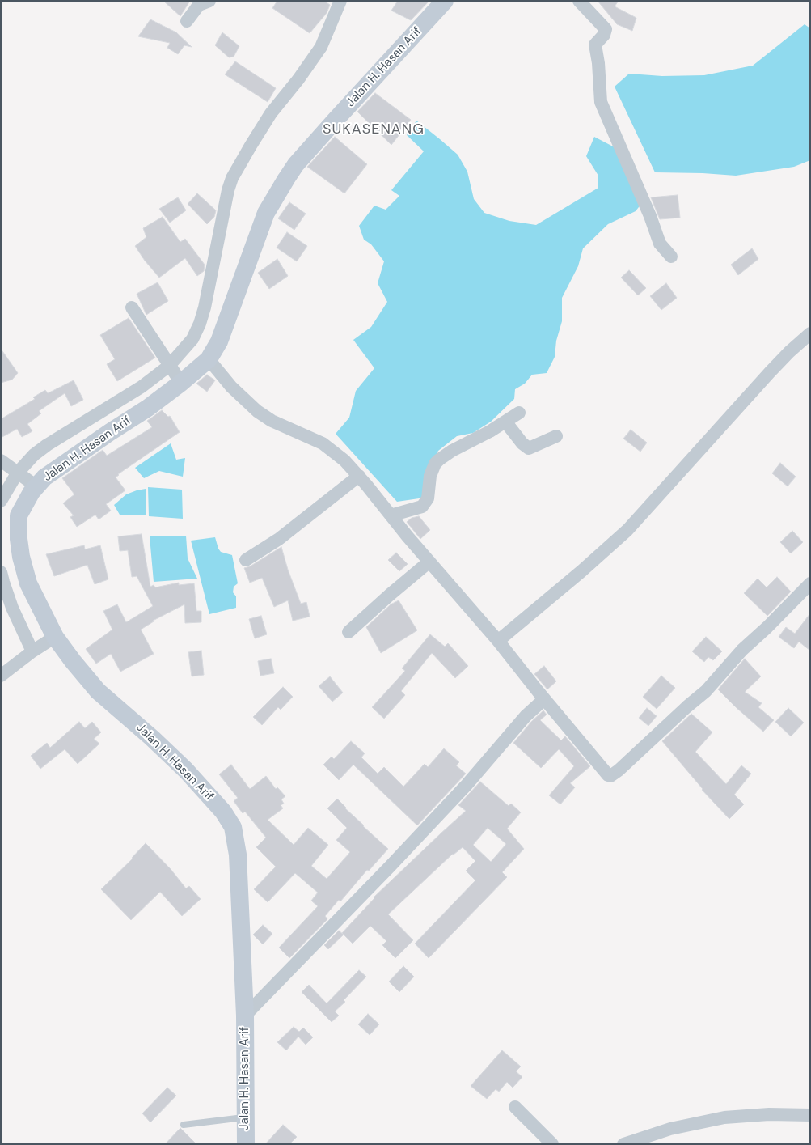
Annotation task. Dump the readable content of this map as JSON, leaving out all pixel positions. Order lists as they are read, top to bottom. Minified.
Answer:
{"streets":{"main road":["Jalan H. Hasan Arif"]},"districts":["SUKASENANG"]}
